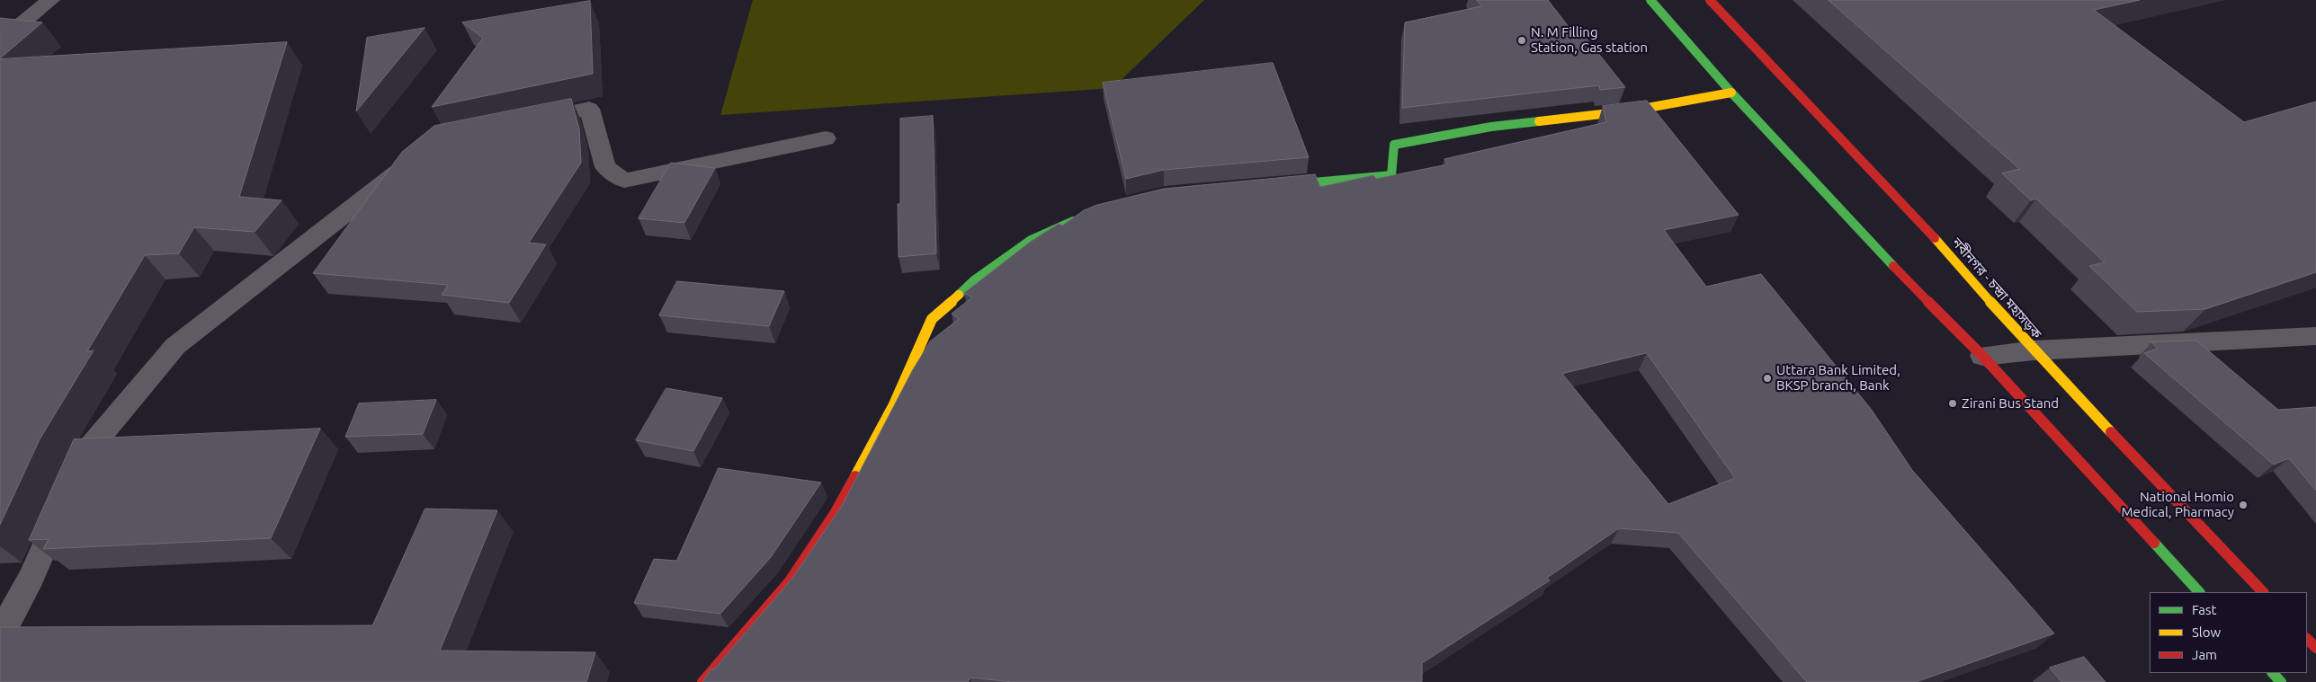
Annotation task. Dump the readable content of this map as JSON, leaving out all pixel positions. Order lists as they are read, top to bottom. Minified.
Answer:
{"streets":{"main road":["নবীনগর - চন্দ্রা মহাসড়ক"]},"places":["N. M Filling Station, Gas station","Uttara Bank Limited, BKSP branch, Bank","Zirani Bus Stand","National Homio Medical, Pharmacy"],"legend":["Fast","Slow","Jam"]}
